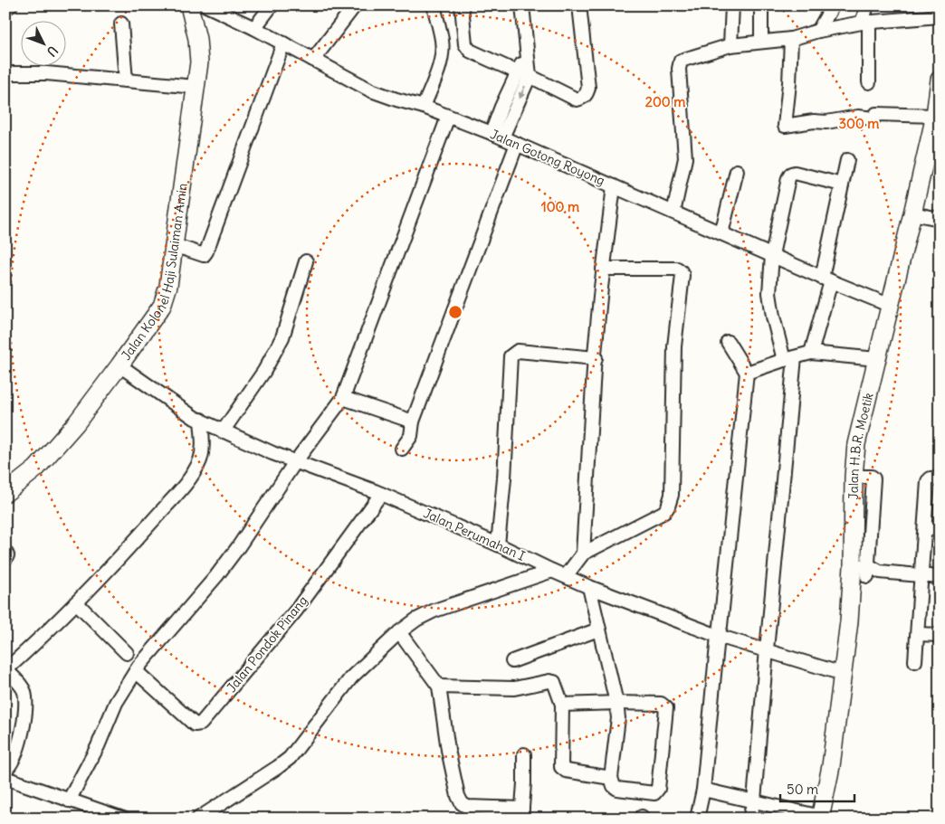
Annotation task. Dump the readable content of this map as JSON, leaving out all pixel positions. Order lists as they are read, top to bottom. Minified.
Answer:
{"streets":{"street":["Jalan Gotong Royong","Jalan Kolonel Haji Sulaiman Amin","Jalan H.B.R. Moetik","Jalan Perumahan I","Jalan Pondok Pinang"]},"crossings":[["Jalan Gotong Royong","Jalan H.B.R. Moetik"],["Jalan Kolonel Haji Sulaiman Amin","Jalan Perumahan I"],["Jalan H.B.R. Moetik","Jalan Perumahan I"],["Jalan Perumahan I","Jalan Pondok Pinang"]],"scale_bar":"50 m","north":"bottom right","rings":["200 m","300 m","100 m"]}
